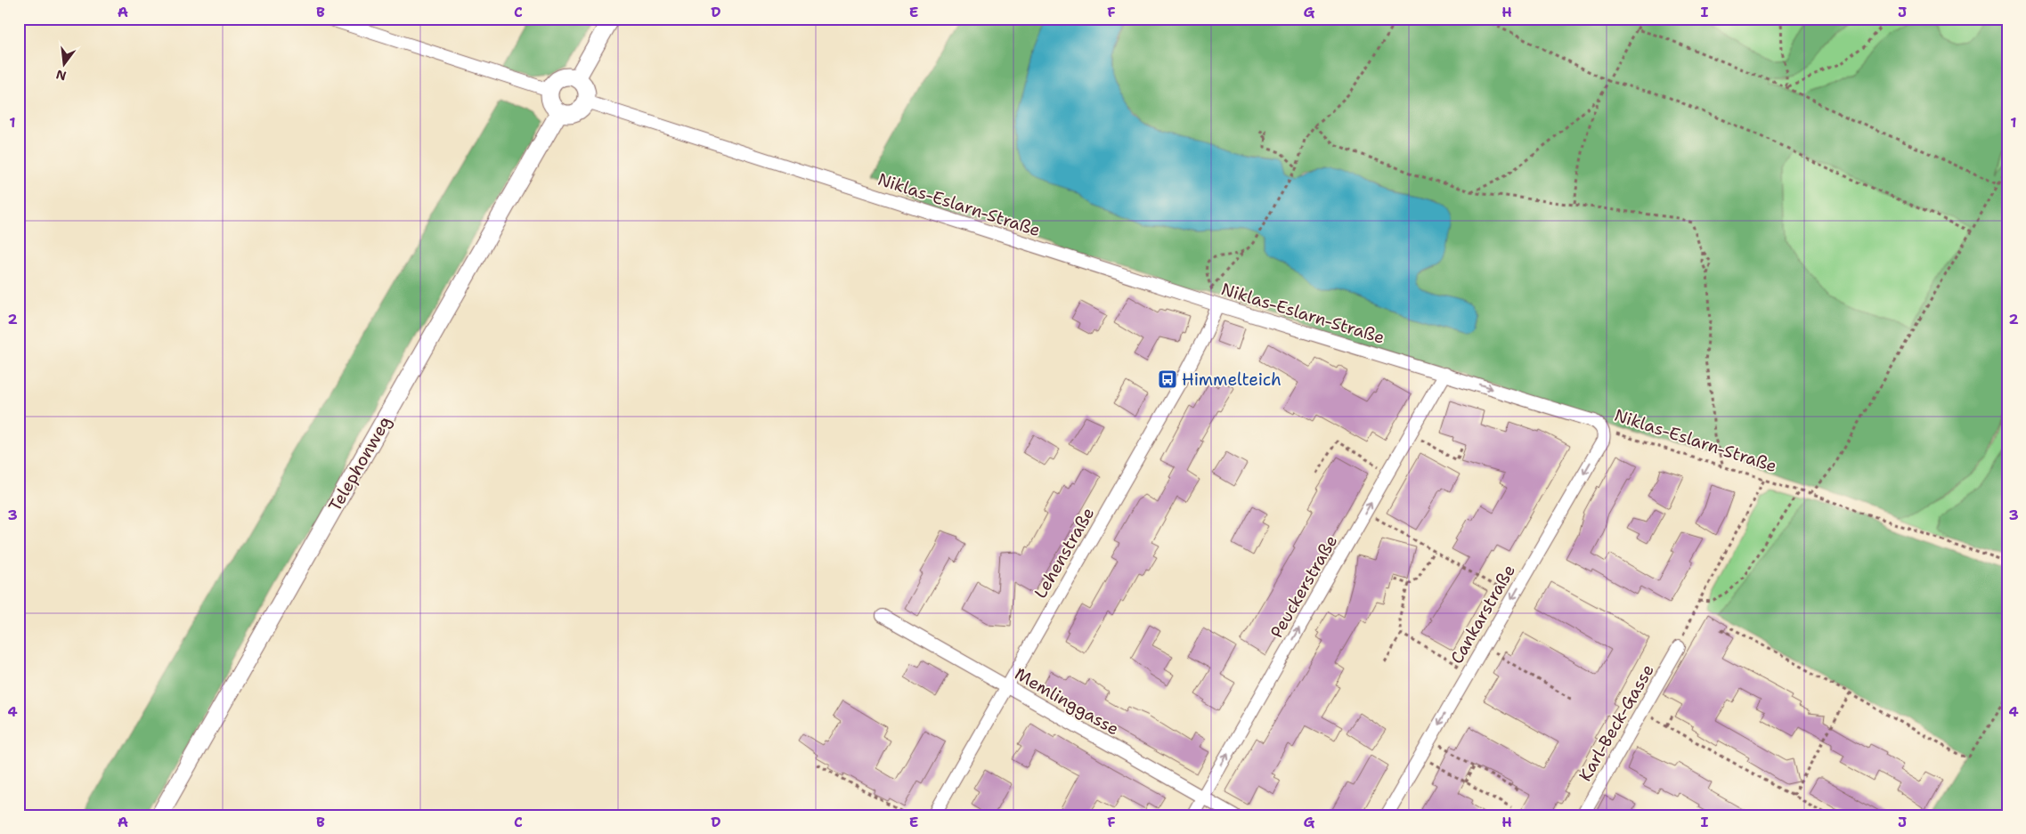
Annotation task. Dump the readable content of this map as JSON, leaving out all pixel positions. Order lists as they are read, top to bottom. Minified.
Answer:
{"streets":{"street":["Niklas-Eslarn-Straße","Telephonweg","Lehenstraße","Peuckerstraße","Cankarstraße","Memlinggasse","Karl-Beck-Gasse"]},"crossings":[["Niklas-Eslarn-Straße","Telephonweg"],["Niklas-Eslarn-Straße","Lehenstraße"],["Niklas-Eslarn-Straße","Peuckerstraße"],["Niklas-Eslarn-Straße","Cankarstraße"],["Lehenstraße","Memlinggasse"],["Peuckerstraße","Memlinggasse"]],"one_way":["Peuckerstraße","Cankarstraße"],"places":{"bus stop":["Himmelteich"]},"north":"bottom","grid":{"columns":["A","B","C","D","E","F","G","H","I","J"],"rows":["1","2","3","4"]}}
